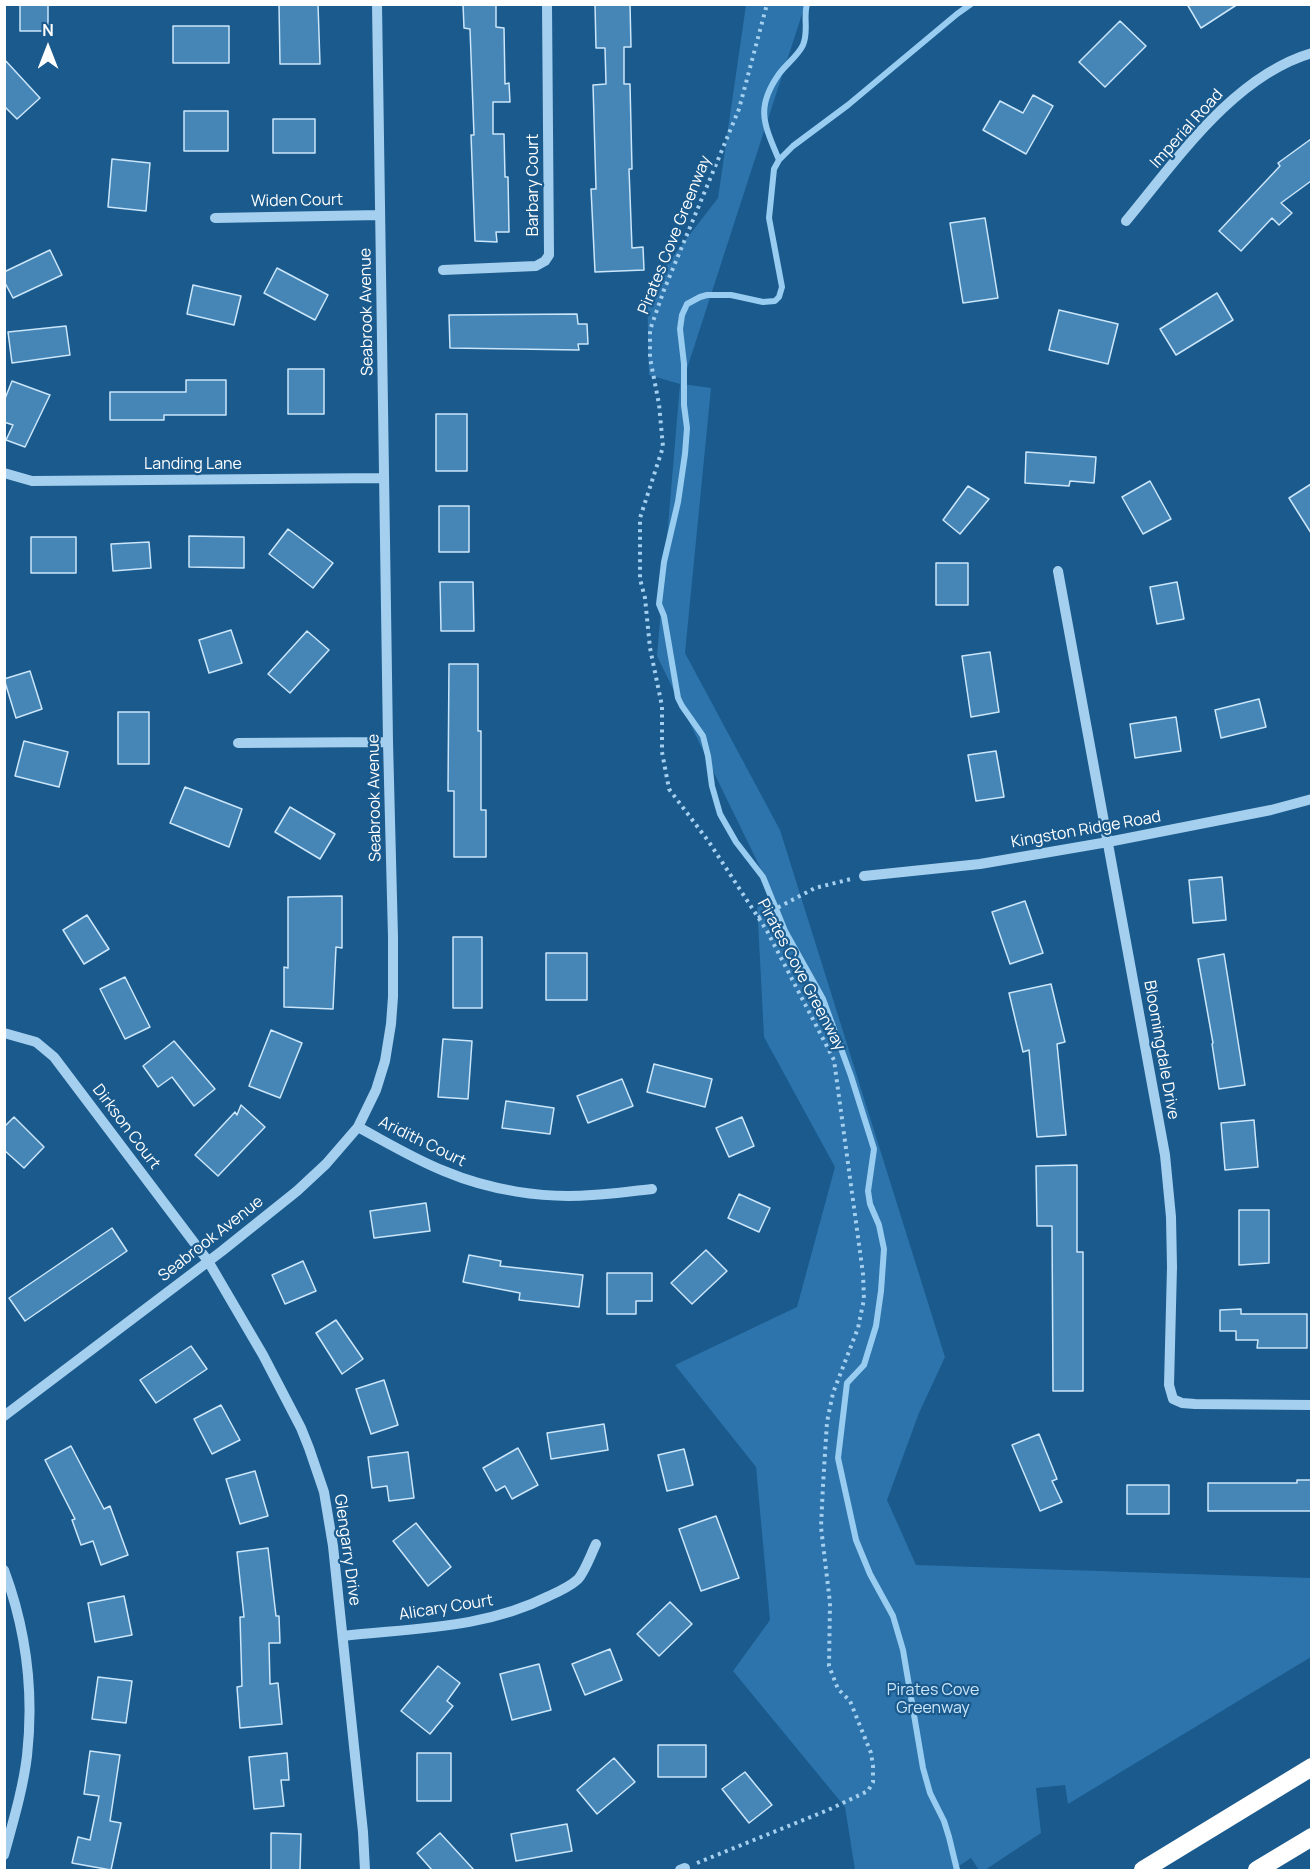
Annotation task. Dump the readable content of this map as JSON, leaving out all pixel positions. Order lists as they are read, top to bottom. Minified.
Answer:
{"streets":{"street":["Imperial Road","Barbary Court","Widen Court","Seabrook Avenue","Landing Lane","Kingston Ridge Road","Bloomingdale Drive","Dirkson Court","Aridith Court","Glengarry Drive","Alicary Court"],"path":["Pirates Cove Greenway"]},"crossings":[["Widen Court","Seabrook Avenue"],["Seabrook Avenue","Landing Lane"],["Seabrook Avenue","Dirkson Court"],["Seabrook Avenue","Aridith Court"],["Seabrook Avenue","Glengarry Drive"],["Kingston Ridge Road","Bloomingdale Drive"],["Dirkson Court","Glengarry Drive"],["Glengarry Drive","Alicary Court"]],"parks":["Pirates Cove Greenway"],"north":"top"}
